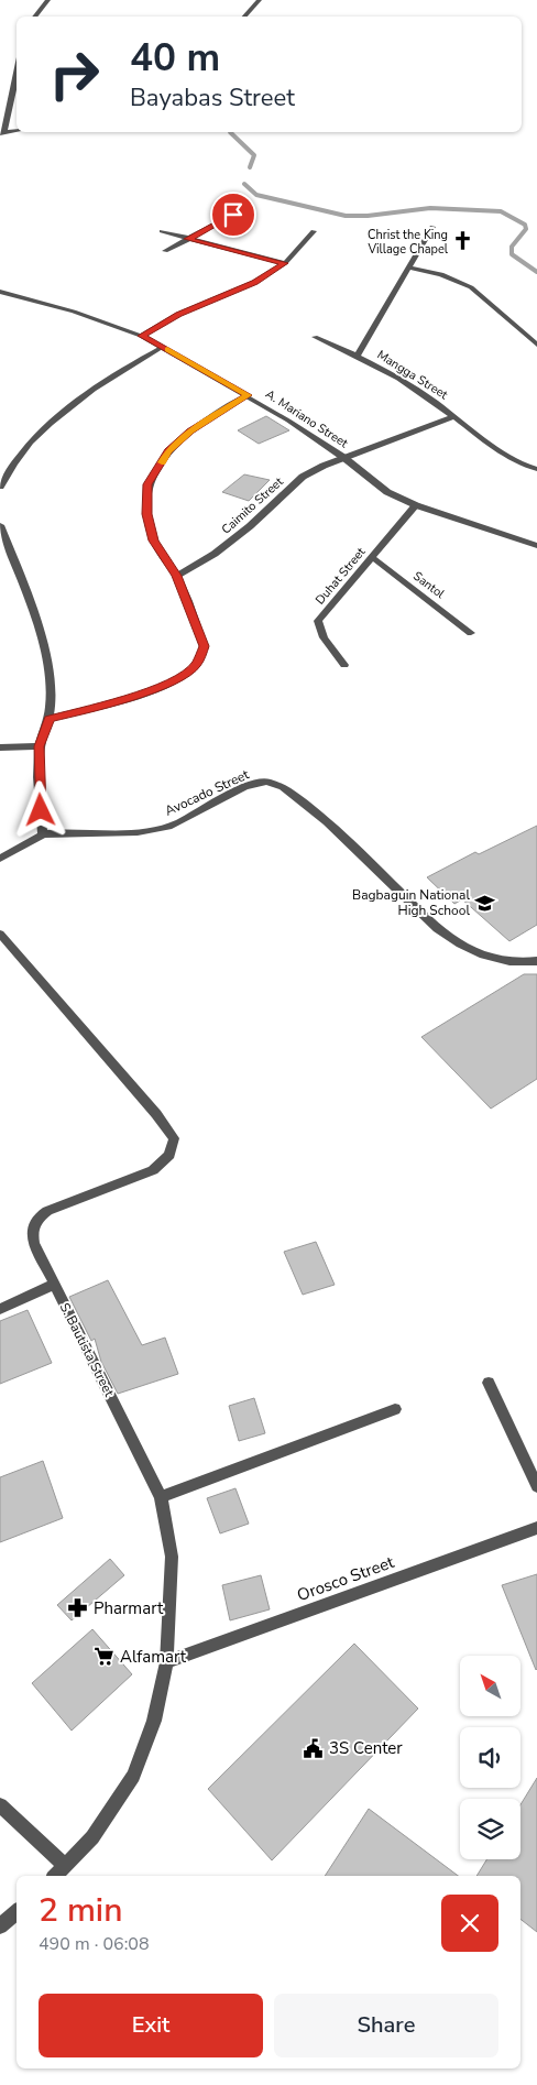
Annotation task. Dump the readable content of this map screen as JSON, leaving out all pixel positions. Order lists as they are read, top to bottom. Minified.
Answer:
{"streets":{"street":["Mangga Street","A. Mariano Street","Caimito Street","Duhat Street","Santol","Avocado Street","S. Bautista Street","Orosco Street"]},"crossings":[["Mangga Street","A. Mariano Street"],["Mangga Street","Caimito Street"],["A. Mariano Street","Caimito Street"],["A. Mariano Street","Duhat Street"],["Duhat Street","Santol"],["S. Bautista Street","Orosco Street"]],"places":{"church":["Christ the King Village Chapel"],"school or university":["Bagbaguin National High School"],"pharmacy":["Pharmart"],"supermarket":["Alfamart"],"public building":["3S Center"]},"north":"top left","page":{"turn":["40 m","Bayabas Street"],"heading":["2 min","490 m · 06:08"],"buttons":["Exit","Share"]}}
